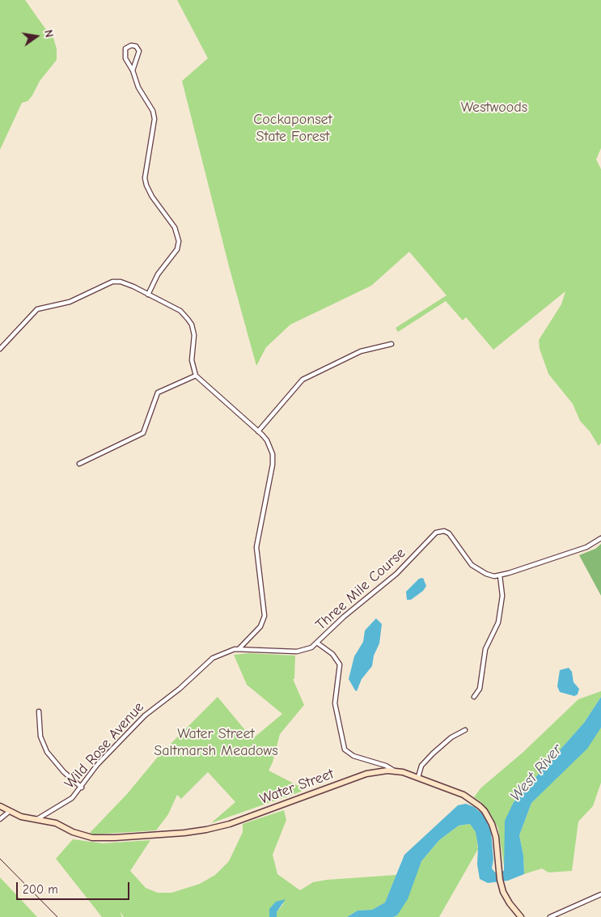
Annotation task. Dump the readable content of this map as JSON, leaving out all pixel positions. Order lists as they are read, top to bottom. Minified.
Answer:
{"streets":{"main road":["Water Street"],"street":["Three Mile Course","Wild Rose Avenue"]},"crossings":[["Three Mile Course","Wild Rose Avenue"],["Wild Rose Avenue","Water Street"]],"water":["West River"],"parks":["Westwoods","Cockaponset State Forest","Water Street Saltmarsh Meadows"],"scale_bar":"200 m","north":"right"}
